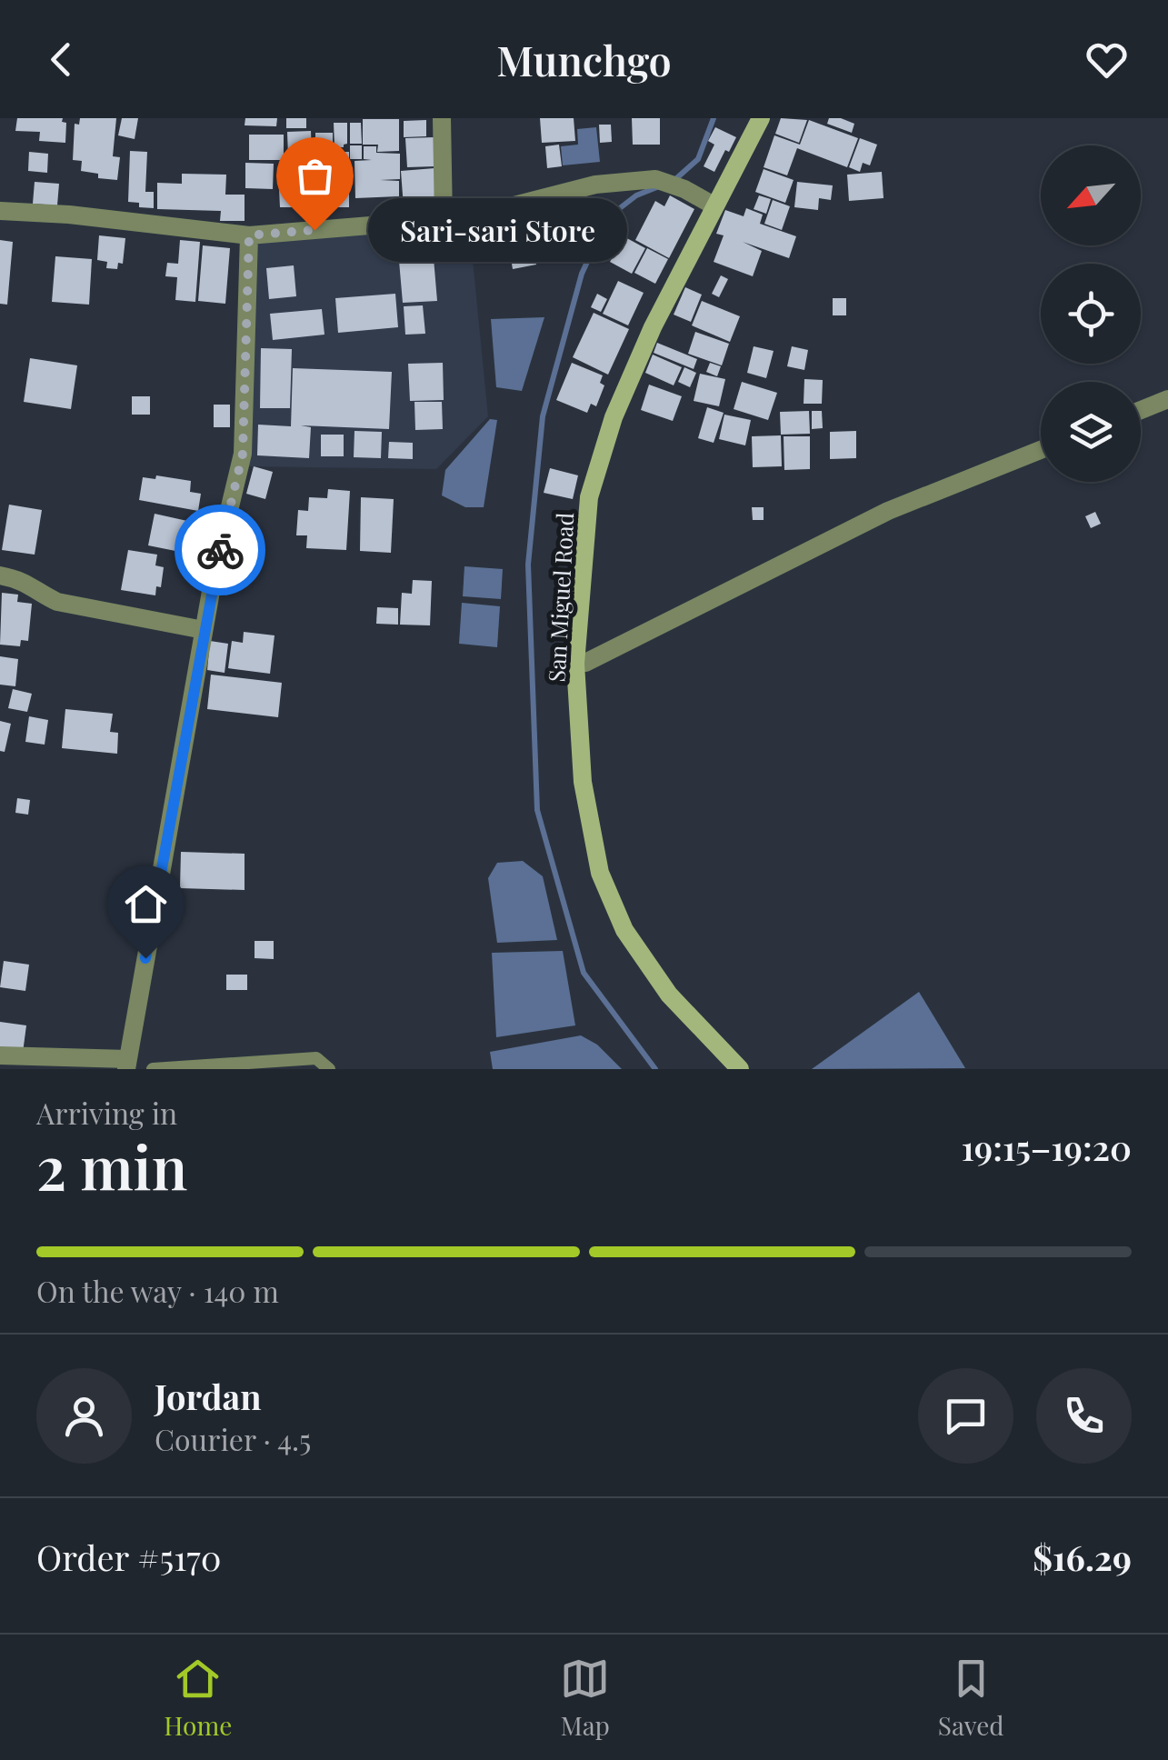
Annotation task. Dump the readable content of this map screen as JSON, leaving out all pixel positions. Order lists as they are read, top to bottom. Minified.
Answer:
{"streets":{"street":["San Miguel Road"]},"places":["Sari-sari Store"],"north":"bottom left","page":{"header":"Munchgo","bubble":"Sari-sari Store","heading":["2 min","Arriving in","19:15–19:20"],"panel":["Jordan","Courier · 4.5","Order #5170","$16.29"],"bar":"On the way · 140 m","tabs":["Home","Map","Saved"]}}
